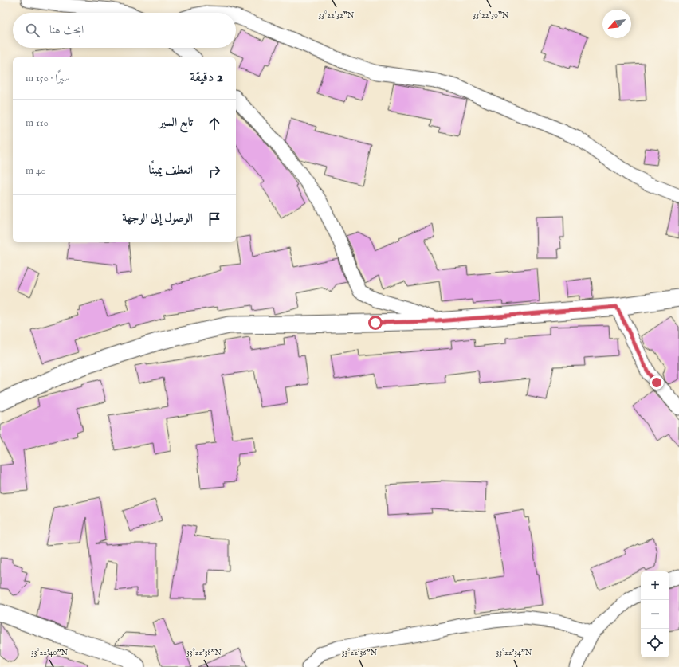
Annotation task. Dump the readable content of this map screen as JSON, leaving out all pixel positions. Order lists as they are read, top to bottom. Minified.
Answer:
{"north":"bottom left","page":{"search":"ابحث هنا","heading":["2 دقيقة","سيرًا · 150 m"],"list":[["تابع السير","110 m"],["انعطف يمينًا","40 m"],"الوصول إلى الوجهة"],"map_buttons":["+","−"]},"coordinates":["33°22'32\"N","33°22'30\"N","33°22'40\"N","33°22'38\"N","33°22'36\"N","33°22'34\"N"]}
